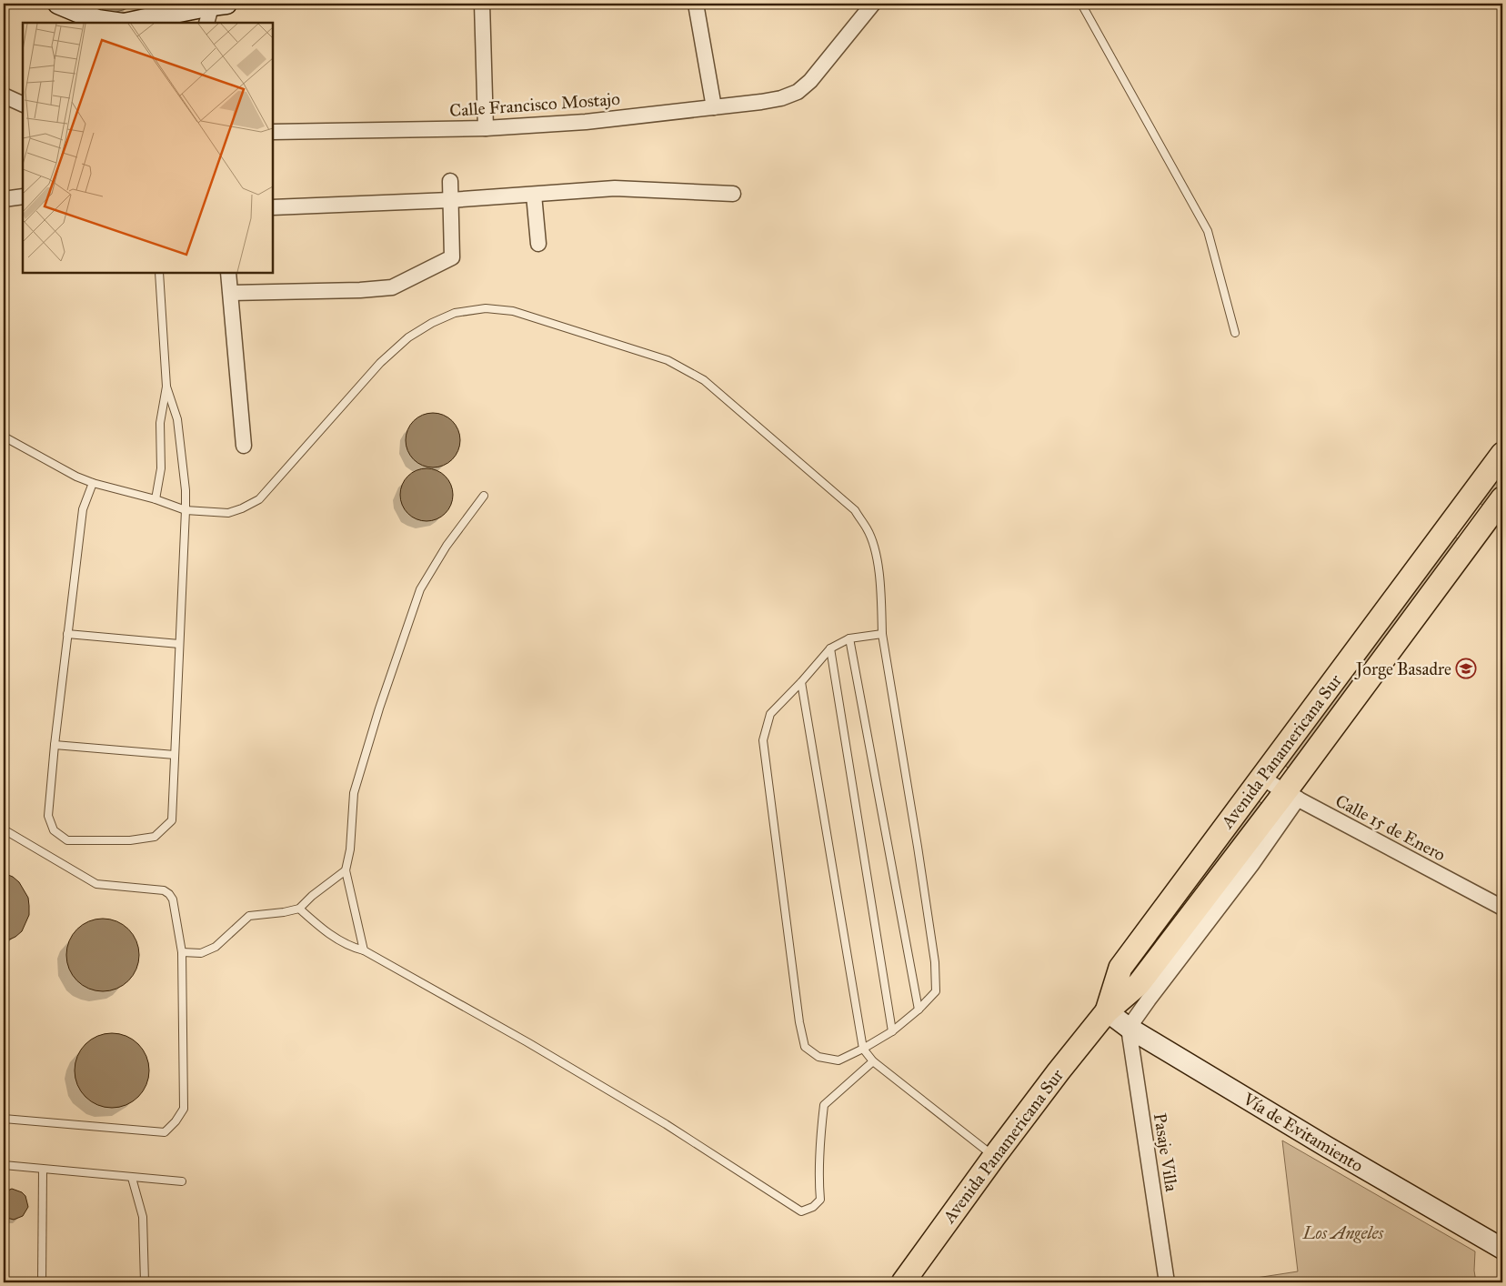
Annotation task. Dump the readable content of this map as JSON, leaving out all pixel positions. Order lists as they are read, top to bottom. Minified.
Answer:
{"streets":{"main road":["Avenida Panamericana Sur","Vía de Evitamiento"],"street":["Calle Francisco Mostajo","Calle 15 de Enero","Pasaje Villa"]},"crossings":[["Avenida Panamericana Sur","Calle 15 de Enero"],["Avenida Panamericana Sur","Vía de Evitamiento"],["Avenida Panamericana Sur","Pasaje Villa"],["Vía de Evitamiento","Pasaje Villa"]],"parks":["Los Angeles"],"places":{"school or university":["Jorge Basadre"]}}
